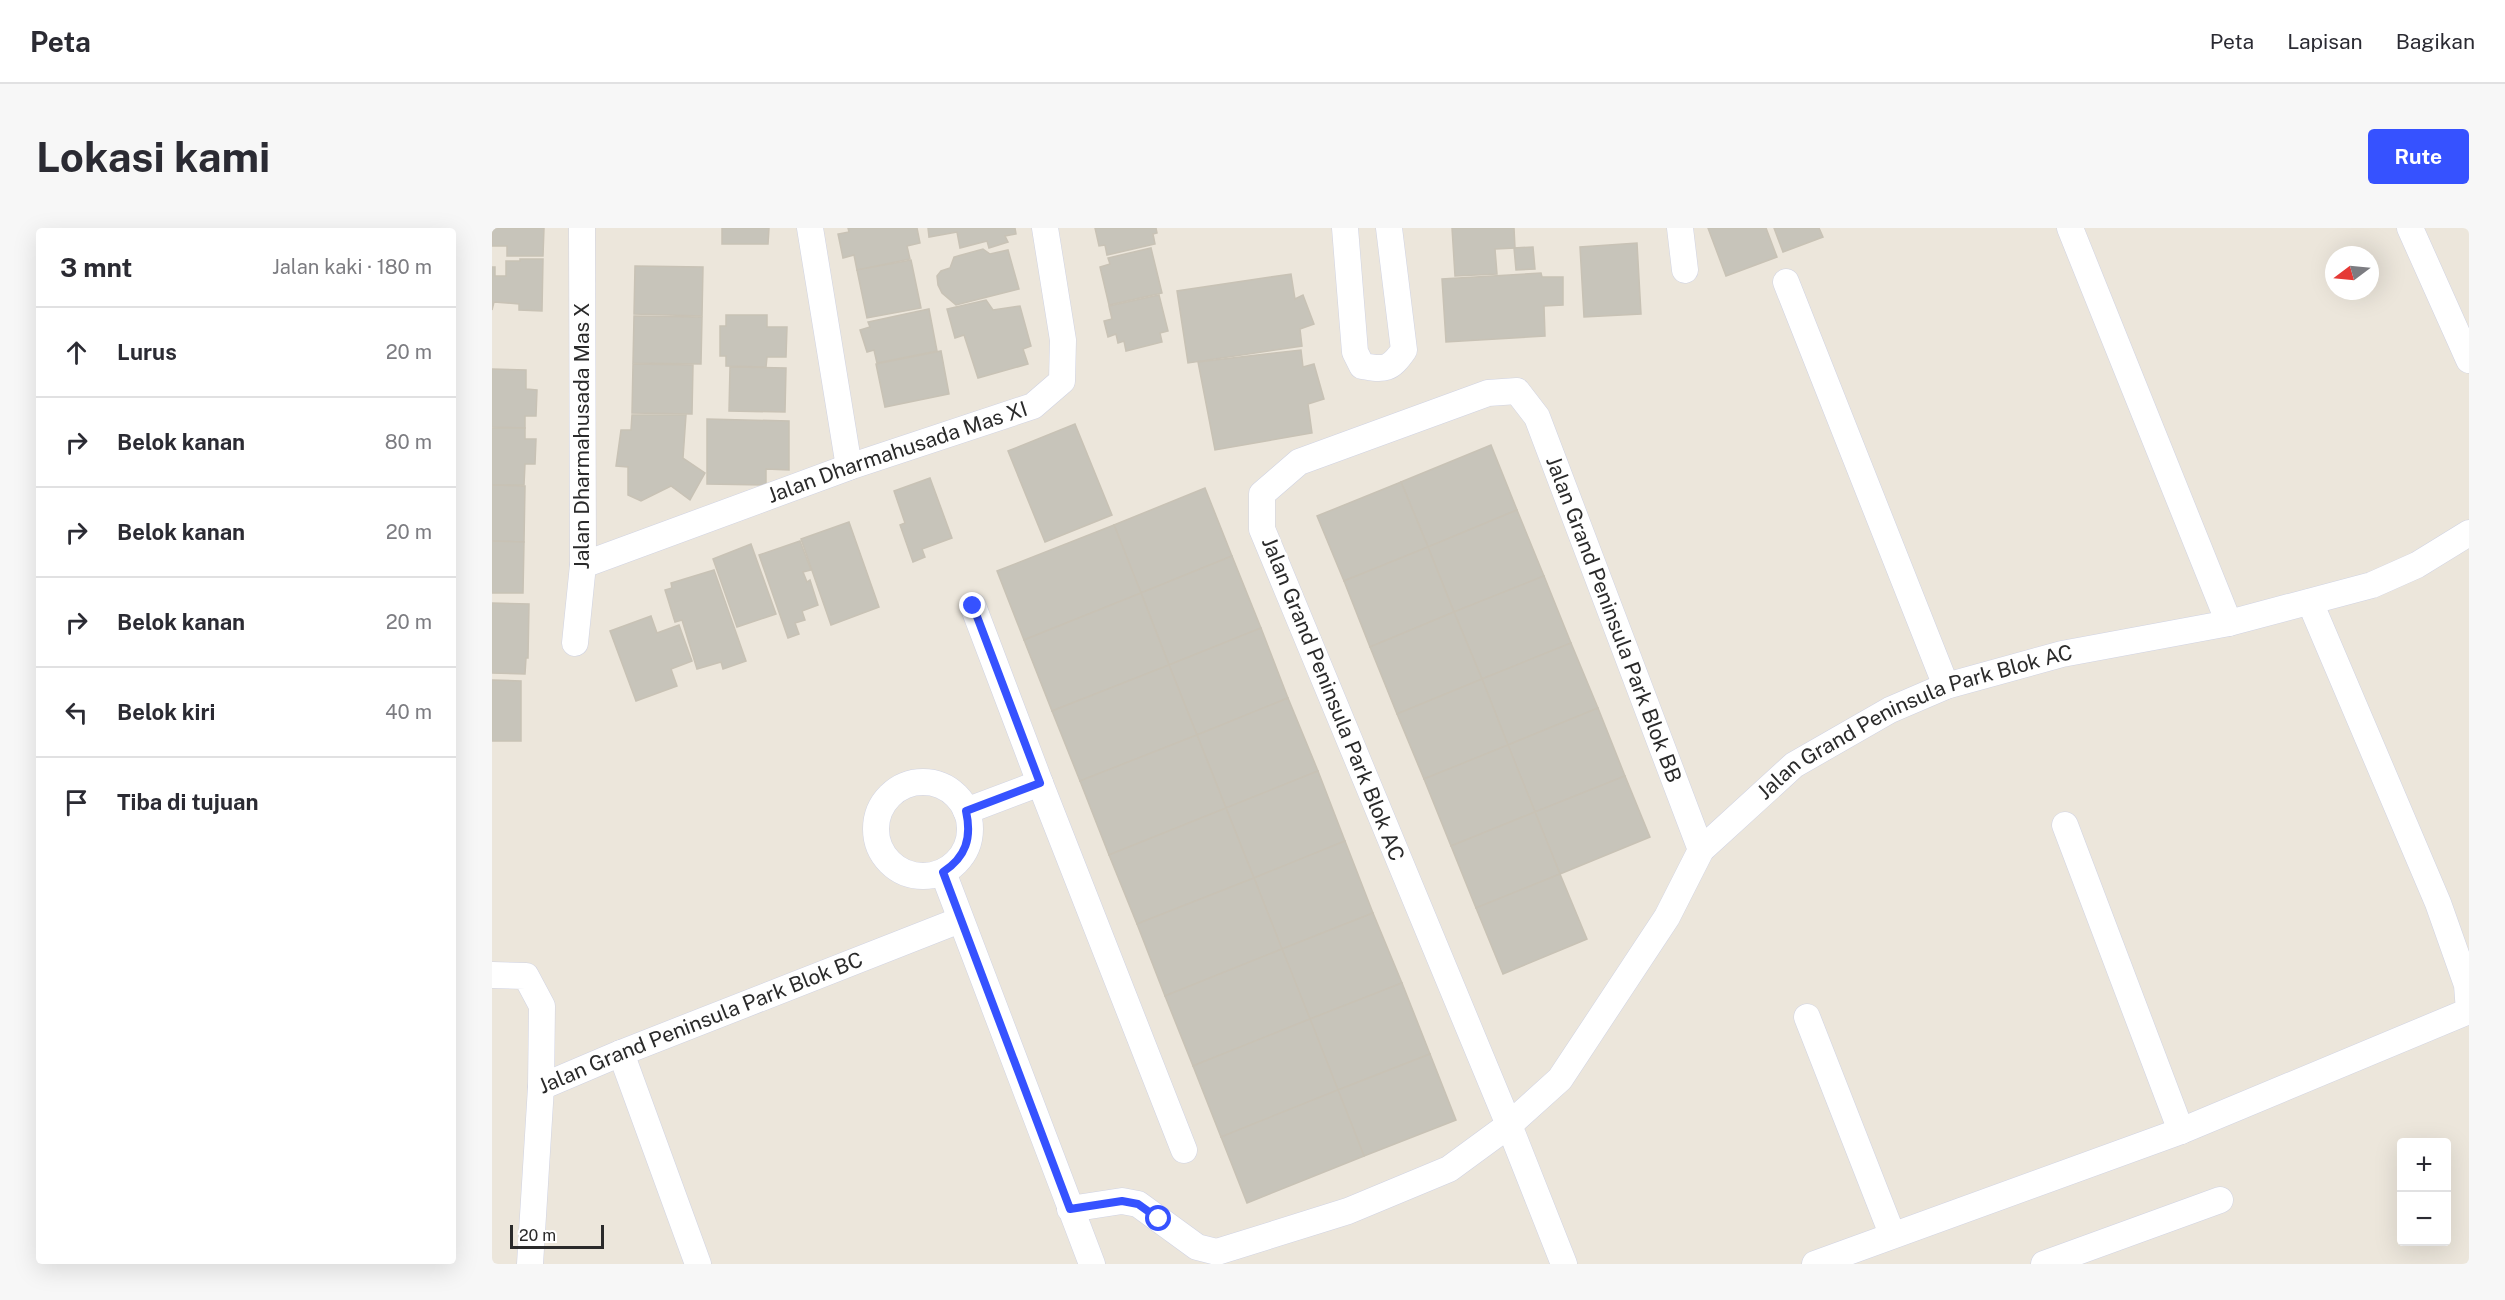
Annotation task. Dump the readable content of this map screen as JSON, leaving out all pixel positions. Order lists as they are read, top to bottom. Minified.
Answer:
{"streets":{"street":["Jalan Dharmahusada Mas X","Jalan Dharmahusada Mas XI","Jalan Grand Peninsula Park Blok BB","Jalan Grand Peninsula Park Blok AC","Jalan Grand Peninsula Park Blok BC"]},"crossings":[["Jalan Dharmahusada Mas X","Jalan Dharmahusada Mas XI"],["Jalan Grand Peninsula Park Blok BB","Jalan Grand Peninsula Park Blok AC"]],"scale_bar":"20 m","north":"left","page":{"header":"Peta","nav":["Peta","Lapisan","Bagikan"],"buttons":"Rute","title":"Lokasi kami","heading":["3 mnt","Jalan kaki · 180 m"],"list":[["Lurus","20 m"],["Belok kanan","80 m"],["Belok kanan","20 m"],["Belok kanan","20 m"],["Belok kiri","40 m"],"Tiba di tujuan"],"map_buttons":["+","−"],"scale":"20 m"}}
